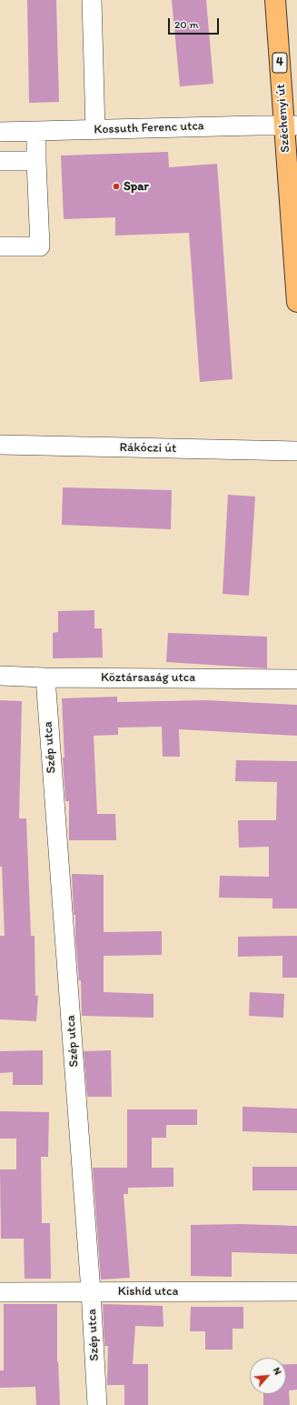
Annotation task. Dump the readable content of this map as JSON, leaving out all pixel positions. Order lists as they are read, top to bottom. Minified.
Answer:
{"streets":{"main road":["4","Széchenyi út"],"street":["Kossuth Ferenc utca","Rákóczi út","Köztársaság utca","Szép utca","Kishíd utca"]},"crossings":[["Széchenyi út","Kossuth Ferenc utca"],["Köztársaság utca","Szép utca"],["Szép utca","Kishíd utca"]],"places":["Spar"],"scale_bar":"20 m","north":"top right"}
